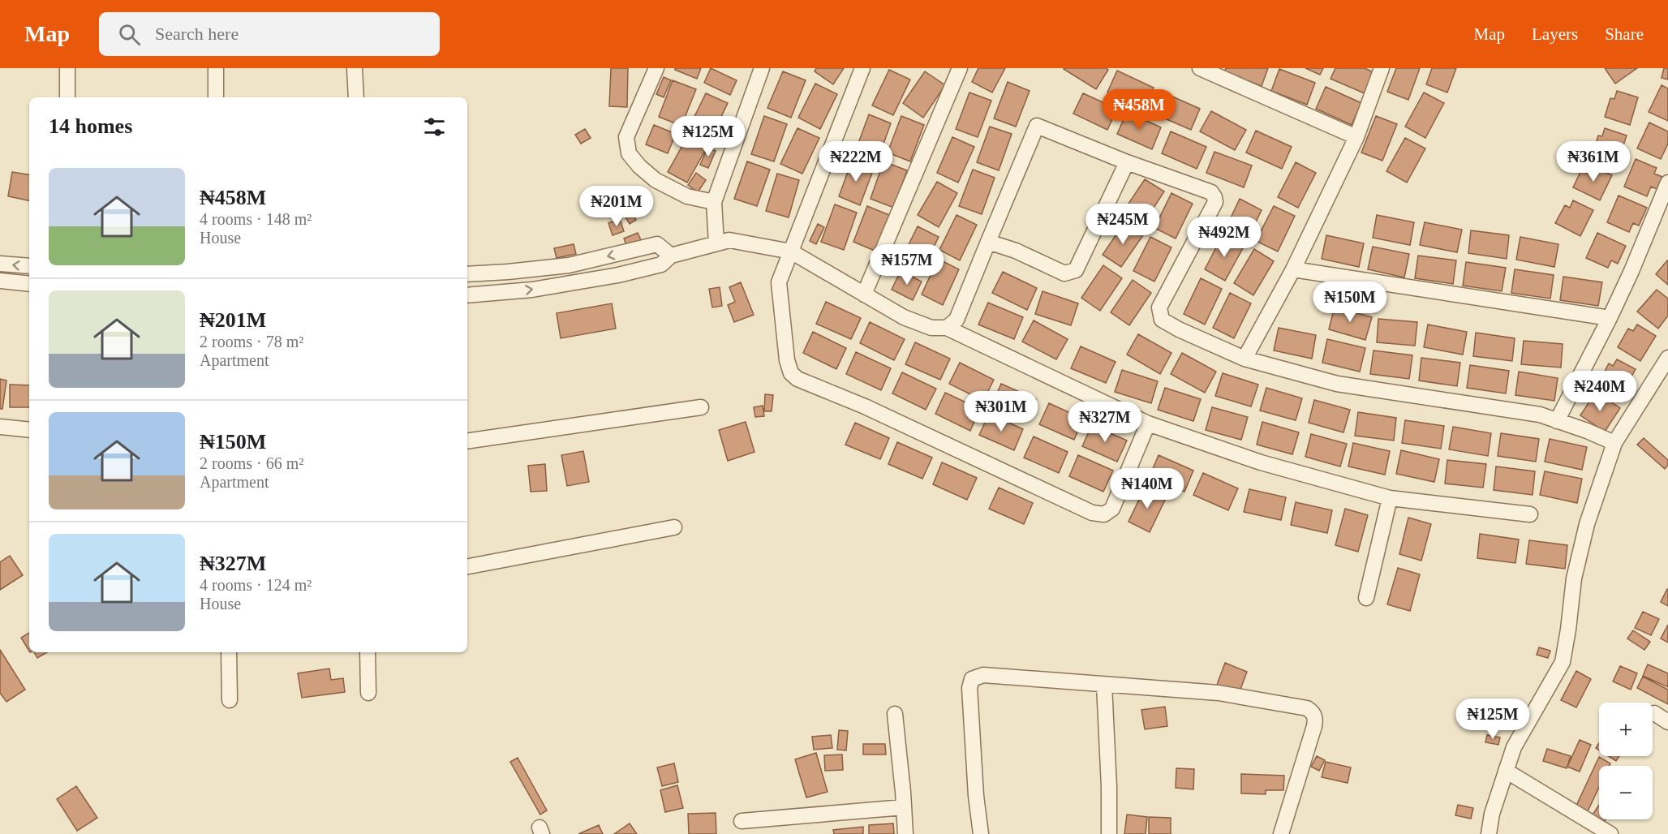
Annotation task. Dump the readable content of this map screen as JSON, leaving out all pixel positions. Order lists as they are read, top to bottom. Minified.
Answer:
{"page":{"header":"Map","search":"Search here","nav":["Map","Layers","Share"],"price":["₦458M","₦125M","₦222M","₦361M","₦201M","₦245M","₦492M","₦157M","₦150M","₦240M","₦301M","₦327M","₦140M","₦125M"],"heading":"14 homes","list":[{"name":"₦458M","note":"4 rooms · 148 m² · House"},{"name":"₦201M","note":"2 rooms · 78 m² · Apartment"},{"name":"₦150M","note":"2 rooms · 66 m² · Apartment"},{"name":"₦327M","note":"4 rooms · 124 m² · House"}],"map_buttons":["+","−"]}}
